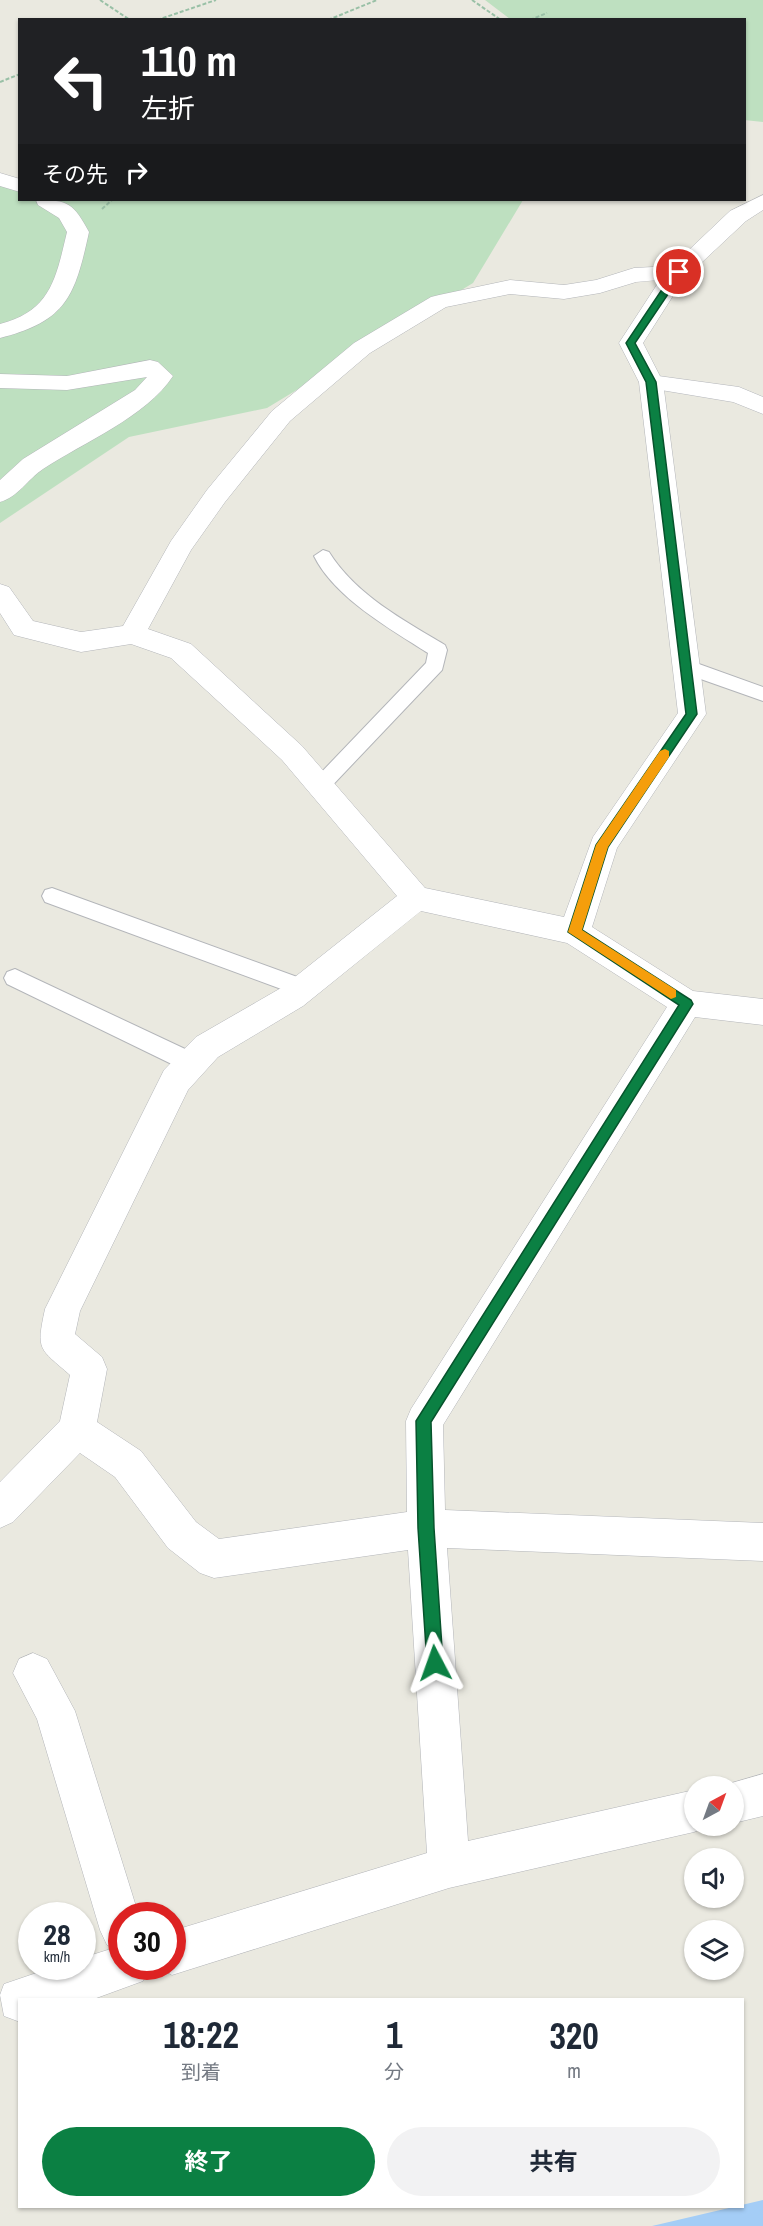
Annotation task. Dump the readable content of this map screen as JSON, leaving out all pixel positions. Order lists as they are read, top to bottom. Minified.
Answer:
{"north":"top right","page":{"turn":["110 m","左折"],"then":"その先","speed":"28 km/h","limit":"30","eta":["18:22","到着","1","分","320","m"],"buttons":["終了","共有"]}}
